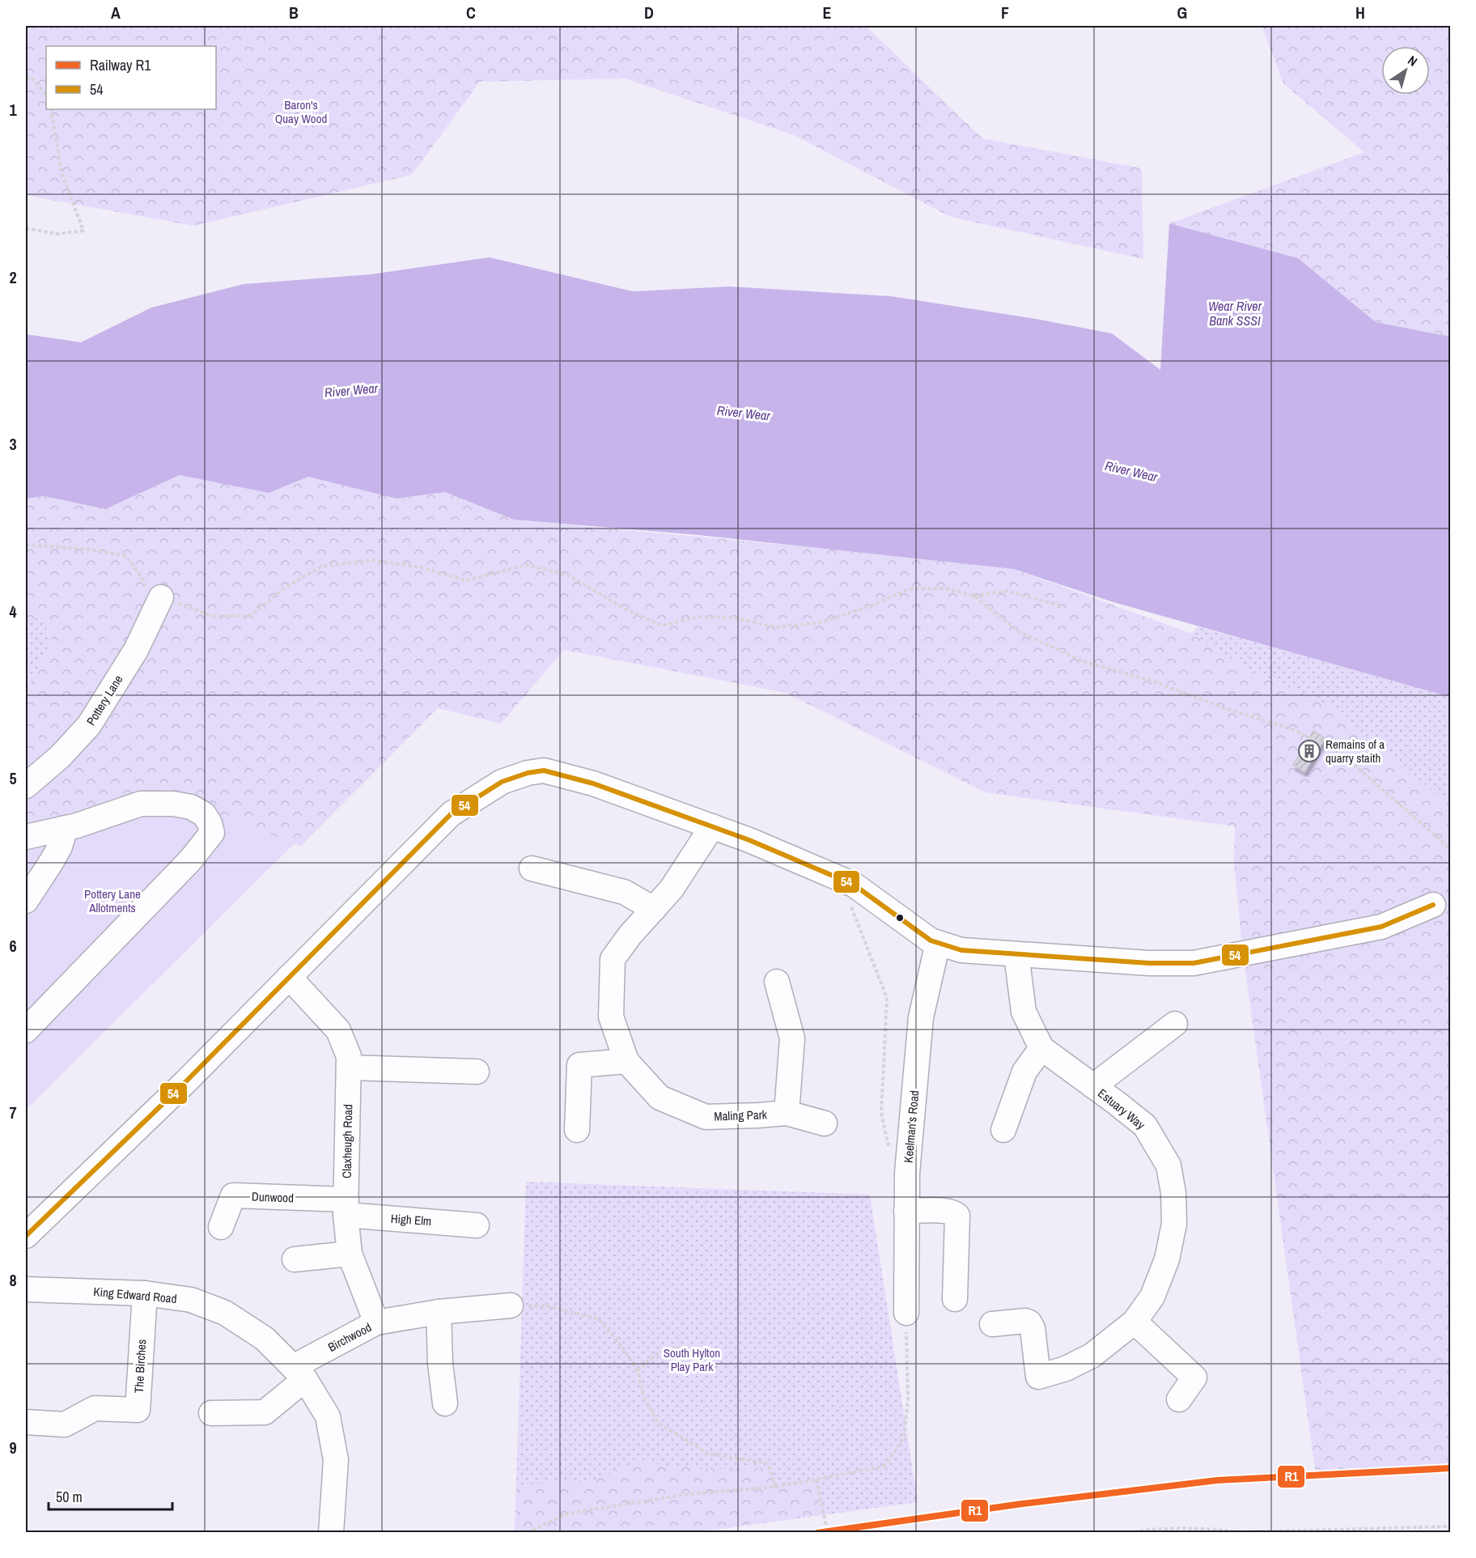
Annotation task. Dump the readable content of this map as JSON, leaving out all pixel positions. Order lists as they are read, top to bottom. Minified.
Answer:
{"streets":{"street":["Pottery Lane","Estuary Way","Maling Park","Keelman's Road","Claxheugh Road","Dunwood","High Elm","King Edward Road","Birchwood","The Birches"]},"crossings":[["Claxheugh Road","Dunwood"],["Claxheugh Road","High Elm"],["Claxheugh Road","Birchwood"],["Dunwood","High Elm"],["King Edward Road","Birchwood"],["King Edward Road","The Birches"]],"water":["Wear River Bank SSSI","River Wear"],"parks":["Baron's Quay Wood","Pottery Lane Allotments","South Hylton Play Park"],"places":{"building":["Remains of a quarry staith"]},"lines":["transit line 54","rail line R1"],"legend":["Railway R1","54"],"scale_bar":"50 m","north":"top right","grid":{"columns":["A","B","C","D","E","F","G","H"],"rows":["1","2","3","4","5","6","7","8","9"]}}
